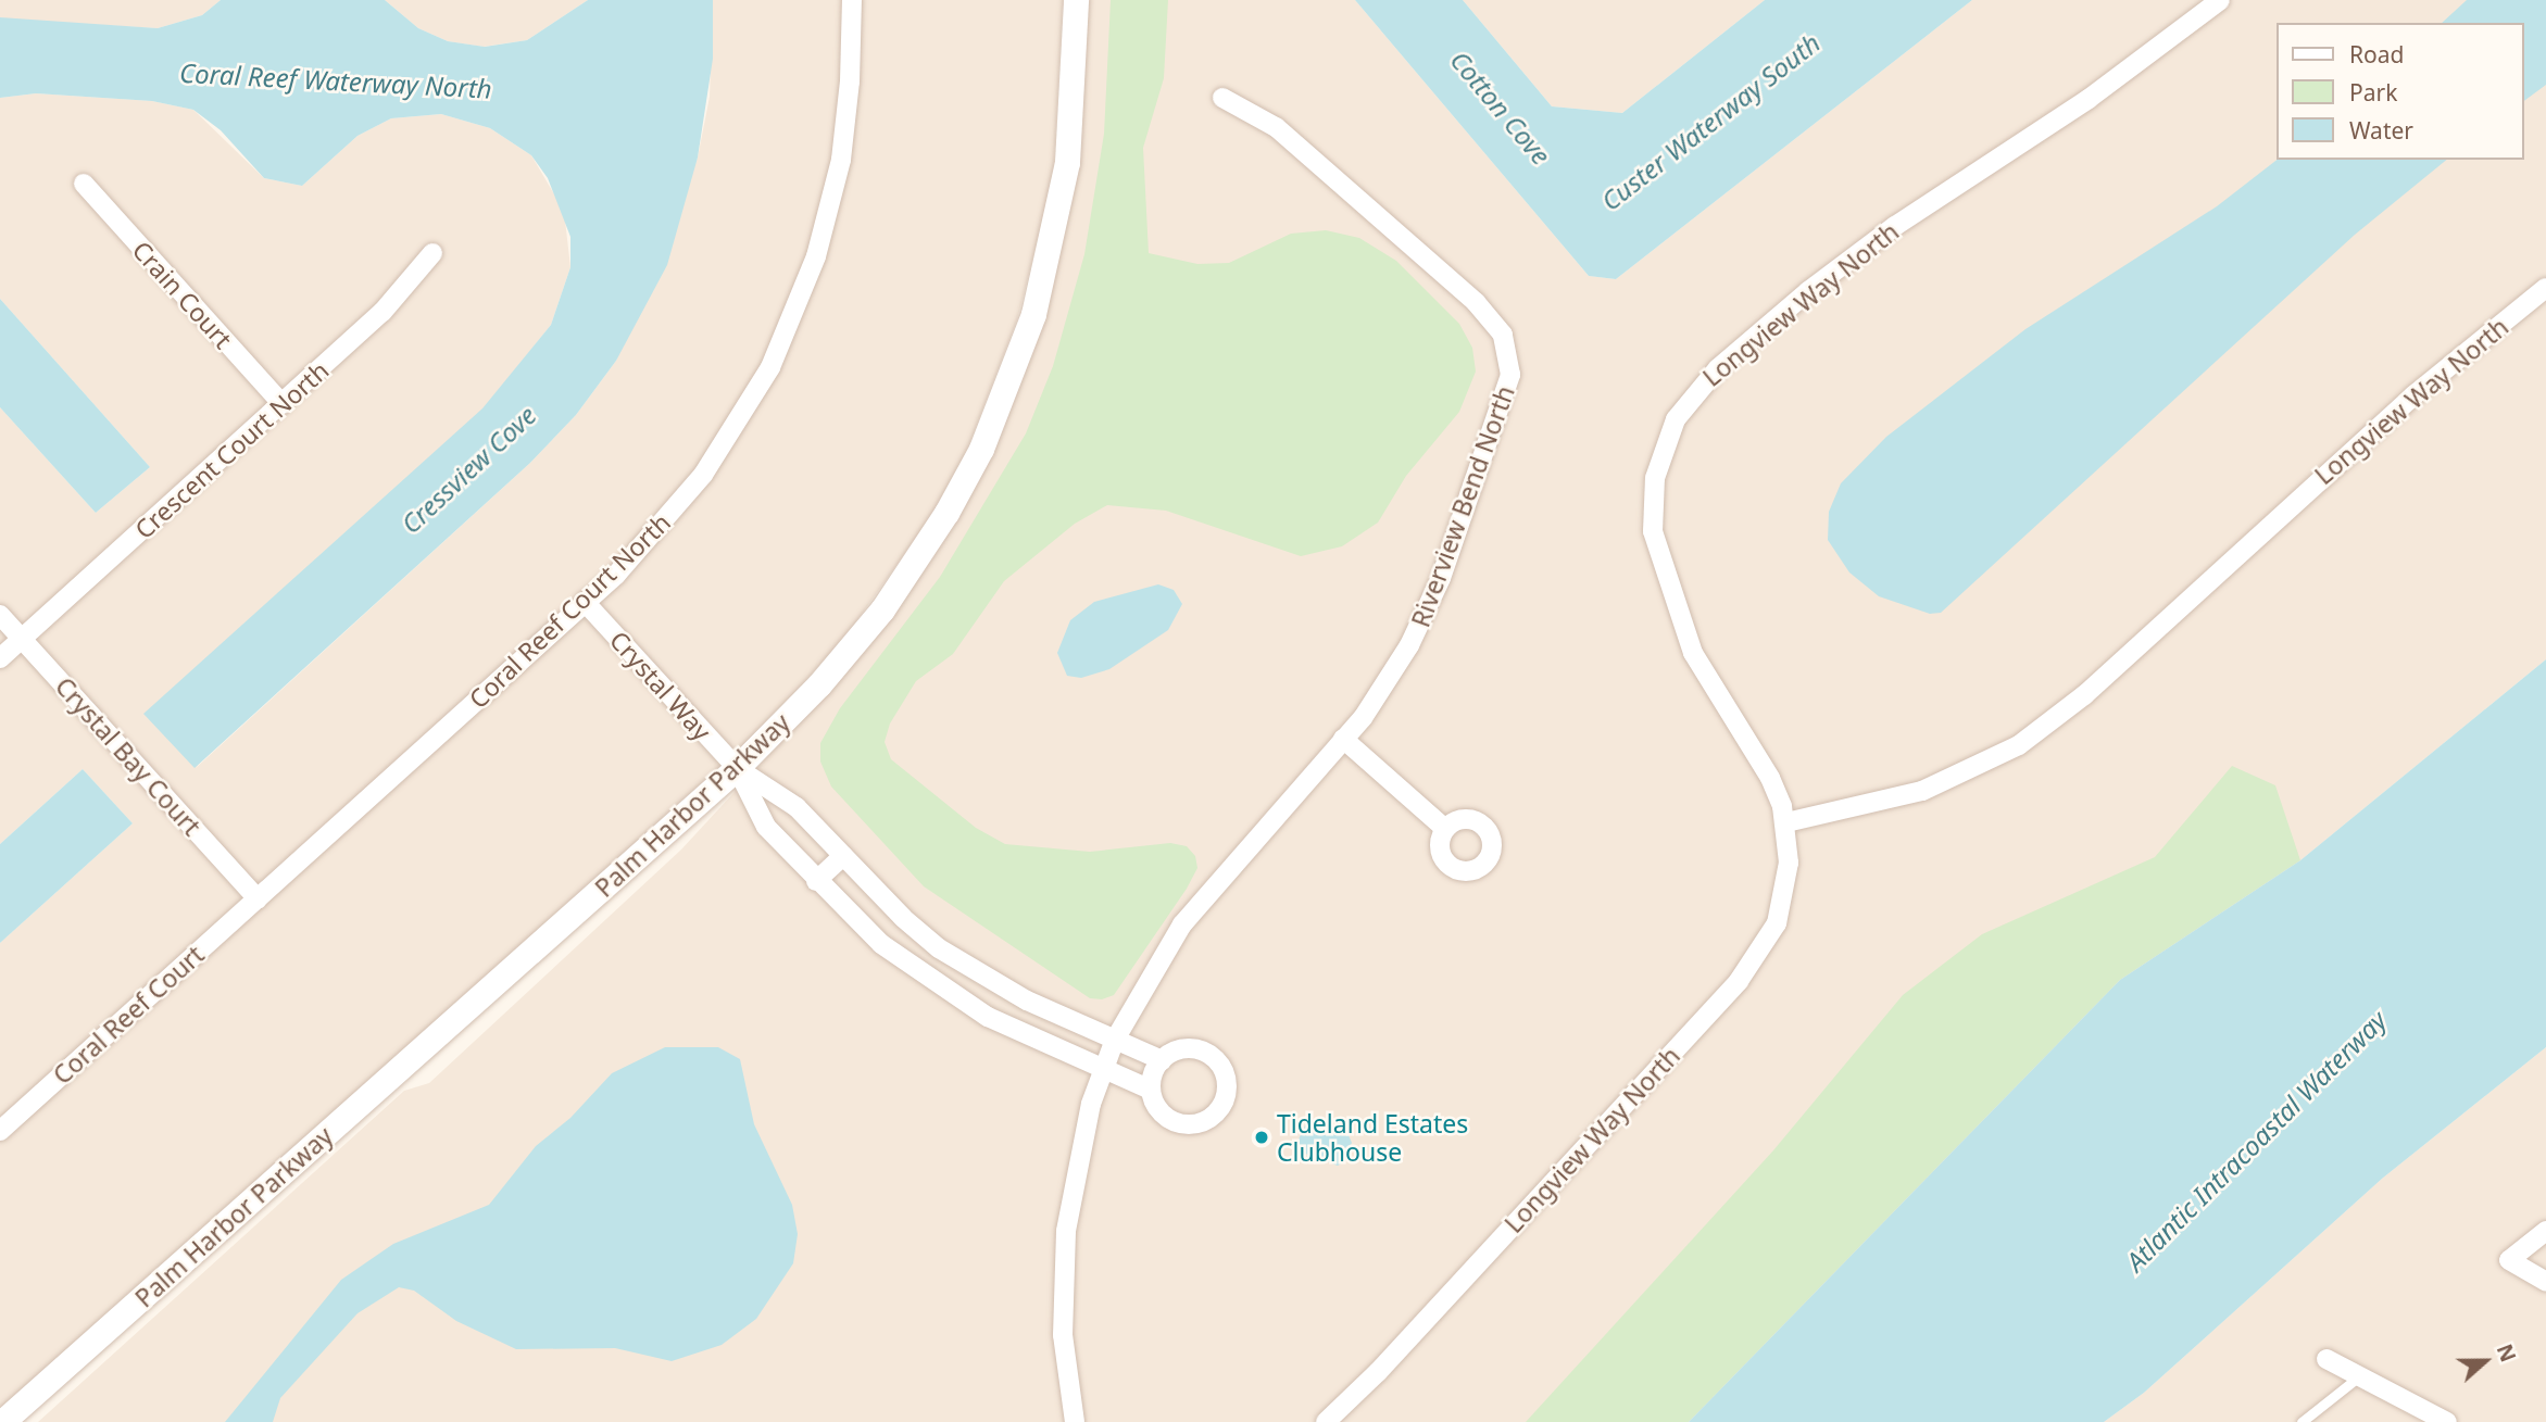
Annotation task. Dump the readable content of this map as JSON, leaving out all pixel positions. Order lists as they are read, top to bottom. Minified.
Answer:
{"streets":{"street":["Crain Court","Longview Way North","Crescent Court North","Riverview Bend North","Coral Reef Court North","Crystal Way","Crystal Bay Court","Palm Harbor Parkway","Coral Reef Court"]},"crossings":[["Crain Court","Crescent Court North"],["Crescent Court North","Crystal Bay Court"],["Coral Reef Court North","Crystal Way"],["Coral Reef Court North","Crystal Bay Court"],["Coral Reef Court North","Coral Reef Court"],["Crystal Way","Palm Harbor Parkway"],["Crystal Bay Court","Coral Reef Court"]],"water":["Coral Reef Waterway North","Cotton Cove","Custer Waterway South","Cressview Cove","Atlantic Intracoastal Waterway"],"places":["Tideland Estates Clubhouse"],"legend":["Road","Park","Water"],"north":"right"}
